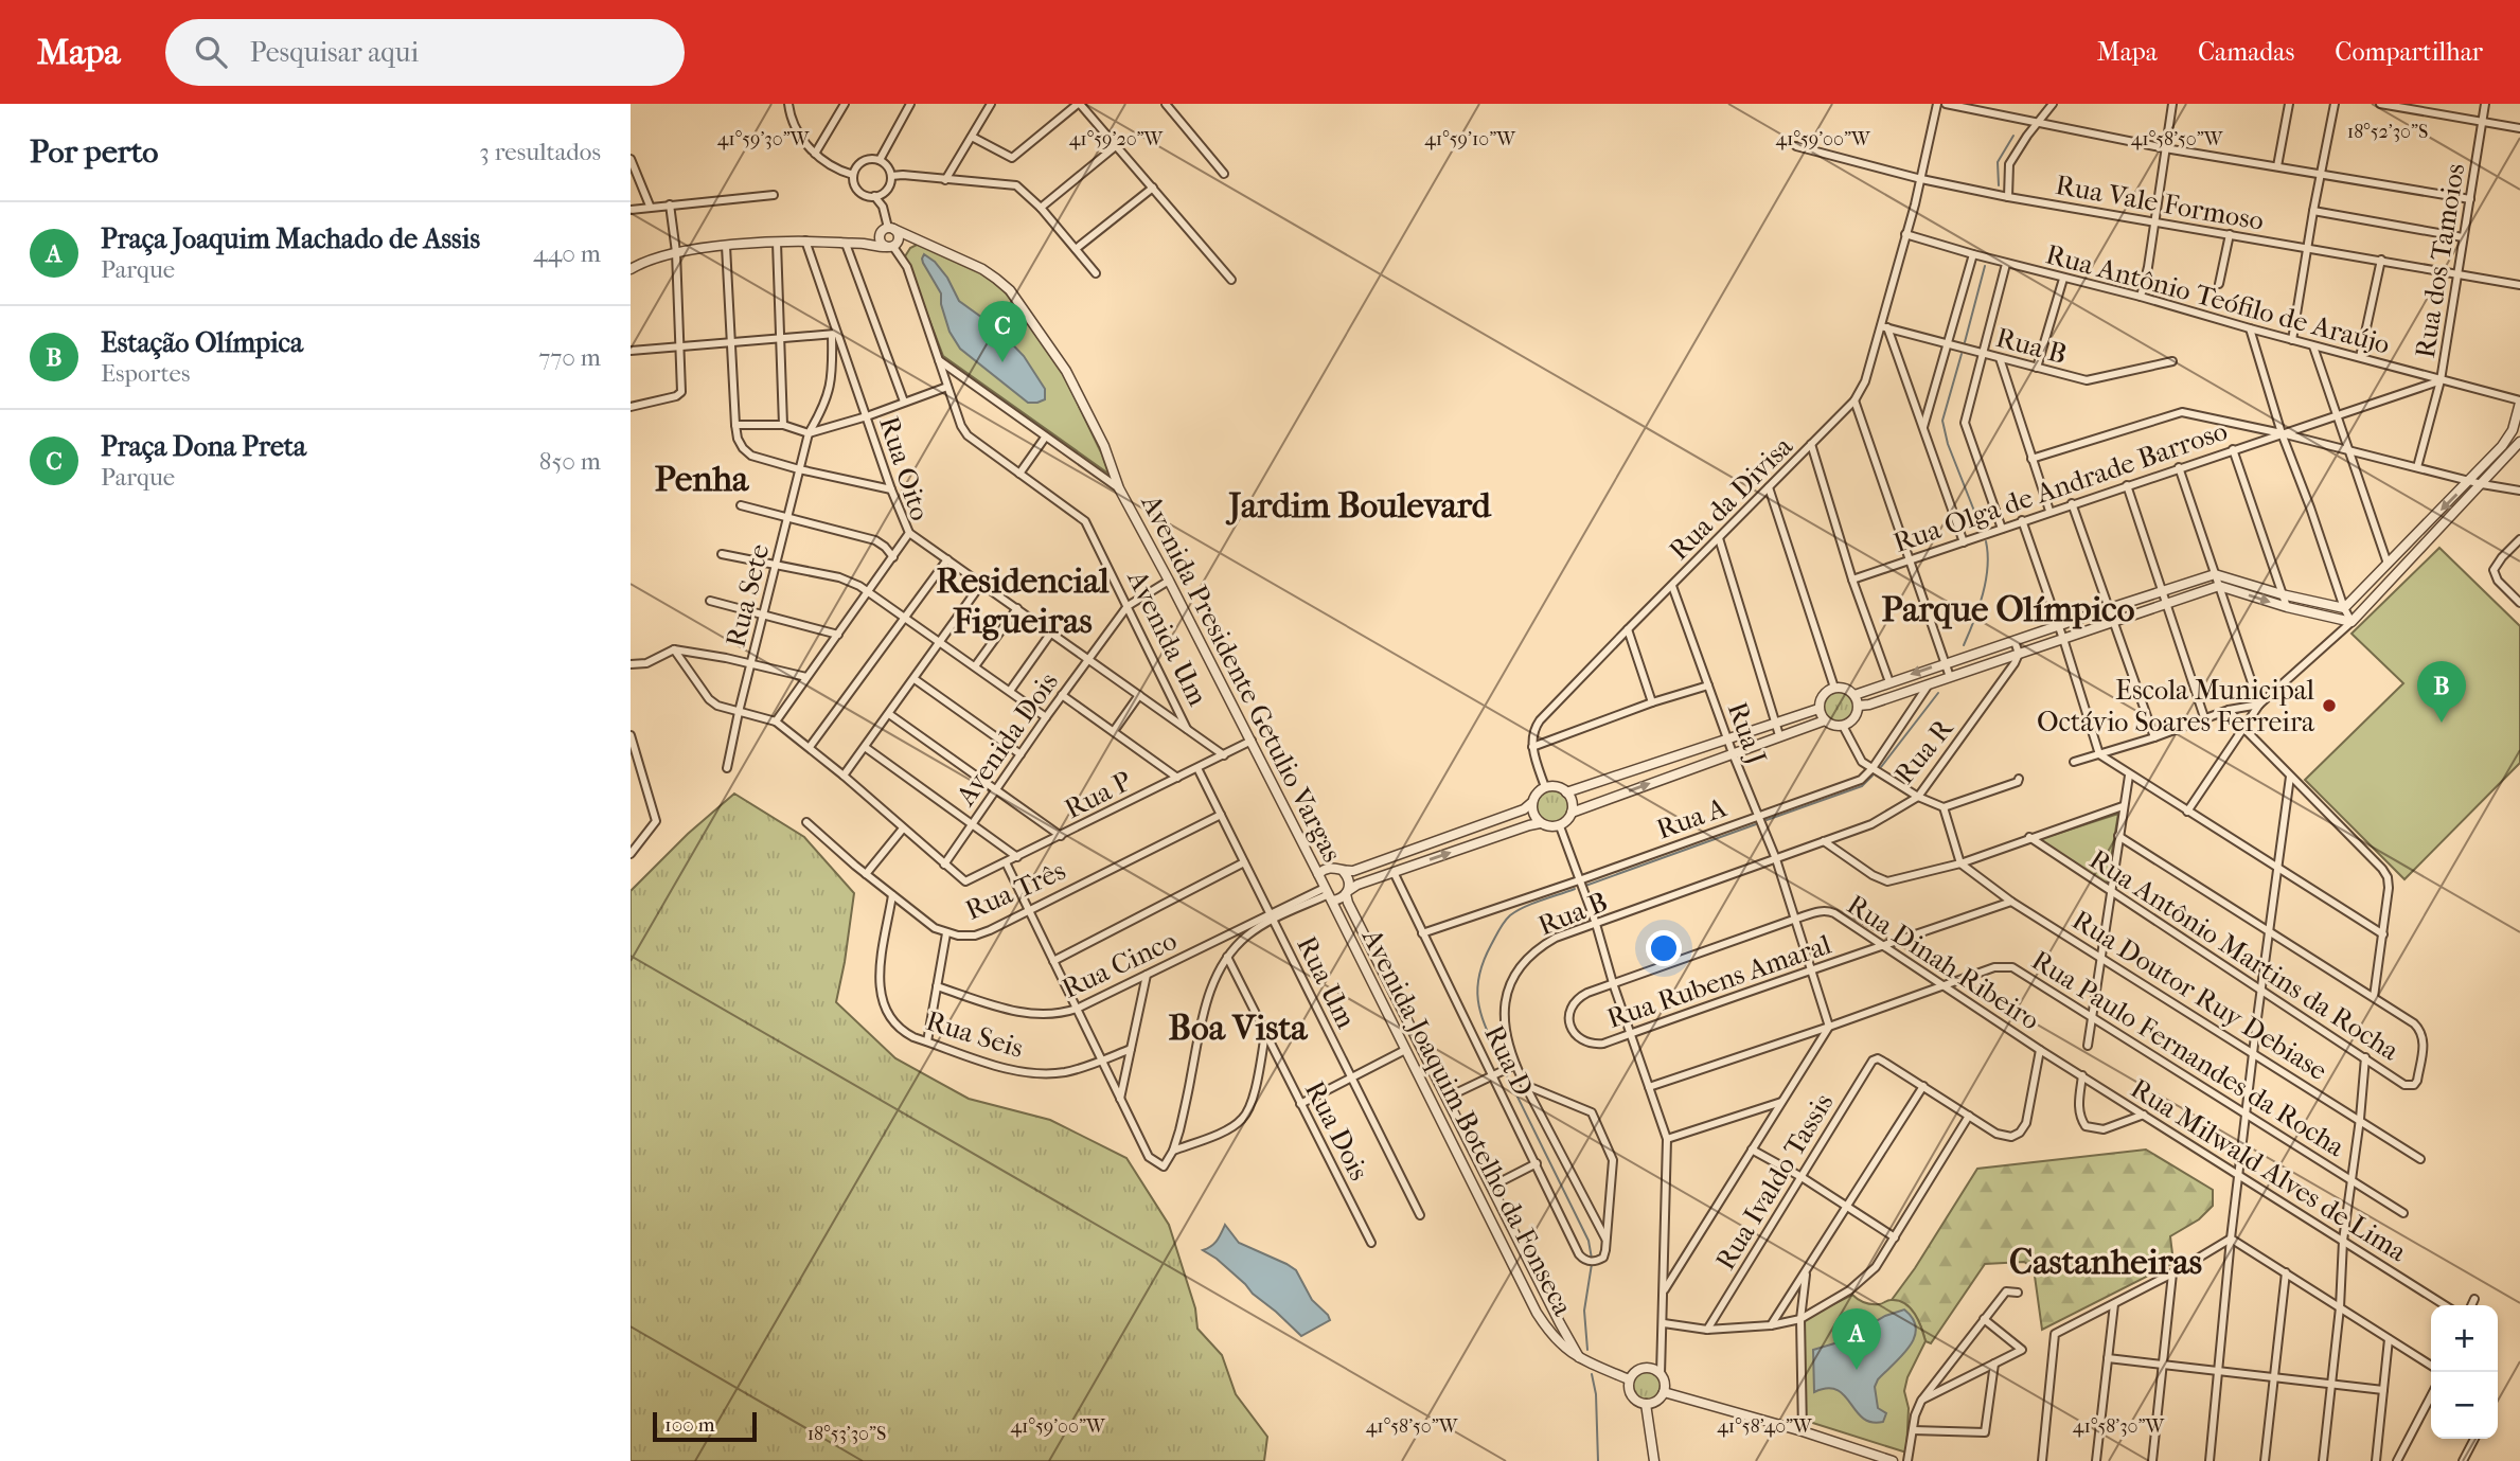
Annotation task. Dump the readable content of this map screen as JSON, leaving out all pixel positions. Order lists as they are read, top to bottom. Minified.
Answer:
{"streets":{"street":["Rua Vale Formoso","Rua dos Tamoios","Rua Antônio Teófilo de Araújo","Rua B","Rua Oito","Rua Olga de Andrade Barroso","Rua da Divisa","Rua Sete","Avenida Um","Avenida Presidente Getulio Vargas","Rua J","Avenida Dois","Rua R","Rua P","Rua A","Rua Três","Rua Antônio Martins da Rocha","Rua Dinah Ribeiro","Rua Cinco","Rua Rubens Amaral","Rua Um","Rua Doutor Ruy Debiase","Rua Seis","Rua Paulo Fernandes da Rocha","Rua D","Avenida Joaquim Botelho da Fonseca","Rua Dois","Rua Milwald Alves de Lima","Rua Ivaldo Tassis"]},"crossings":[["Rua Vale Formoso","Rua dos Tamoios"],["Rua Vale Formoso","Rua da Divisa"],["Rua dos Tamoios","Rua Antônio Teófilo de Araújo"],["Rua dos Tamoios","Rua Olga de Andrade Barroso"],["Rua Antônio Teófilo de Araújo","Rua Olga de Andrade Barroso"],["Rua Antônio Teófilo de Araújo","Rua da Divisa"],["Rua B","Rua da Divisa"],["Rua B","Rua J"],["Rua B","Rua R"],["Rua B","Rua D"],["Rua da Divisa","Rua J"],["Avenida Um","Avenida Dois"],["Avenida Presidente Getulio Vargas","Avenida Dois"],["Avenida Presidente Getulio Vargas","Rua P"],["Avenida Presidente Getulio Vargas","Avenida Joaquim Botelho da Fonseca"],["Rua J","Rua R"],["Rua J","Rua A"],["Rua J","Rua Dinah Ribeiro"],["Rua J","Rua Rubens Amaral"],["Rua J","Rua Paulo Fernandes da Rocha"],["Avenida Dois","Rua P"],["Rua P","Rua Um"],["Rua A","Rua D"],["Rua Três","Rua Um"],["Rua Três","Rua Seis"],["Rua Dinah Ribeiro","Rua Rubens Amaral"],["Rua Dinah Ribeiro","Rua Paulo Fernandes da Rocha"],["Rua Dinah Ribeiro","Rua Milwald Alves de Lima"],["Rua Cinco","Rua Um"],["Rua Rubens Amaral","Rua Doutor Ruy Debiase"]],"districts":["Penha","Jardim Boulevard","Residencial Figueiras","Parque Olímpico","Boa Vista","Castanheiras"],"places":["Escola Municipal Octávio Soares Ferreira"],"scale_bar":"100 m","page":{"header":"Mapa","search":"Pesquisar aqui","nav":["Mapa","Camadas","Compartilhar"],"heading":["Por perto","3 resultados"],"list":[{"mark":"A","name":"Praça Joaquim Machado de Assis","note":"Parque","value":"440 m"},{"mark":"B","name":"Estação Olímpica","note":"Esportes","value":"770 m"},{"mark":"C","name":"Praça Dona Preta","note":"Parque","value":"850 m"}],"pins":["C","B","A"],"map_buttons":["+","−"],"scale":"100 m"},"coordinates":["18°52'30\"S","41°59'20\"W","41°59'30\"W","41°59'10\"W","41°59'00\"W","41°58'50\"W","41°58'40\"W","41°58'30\"W","18°53'30\"S"]}
